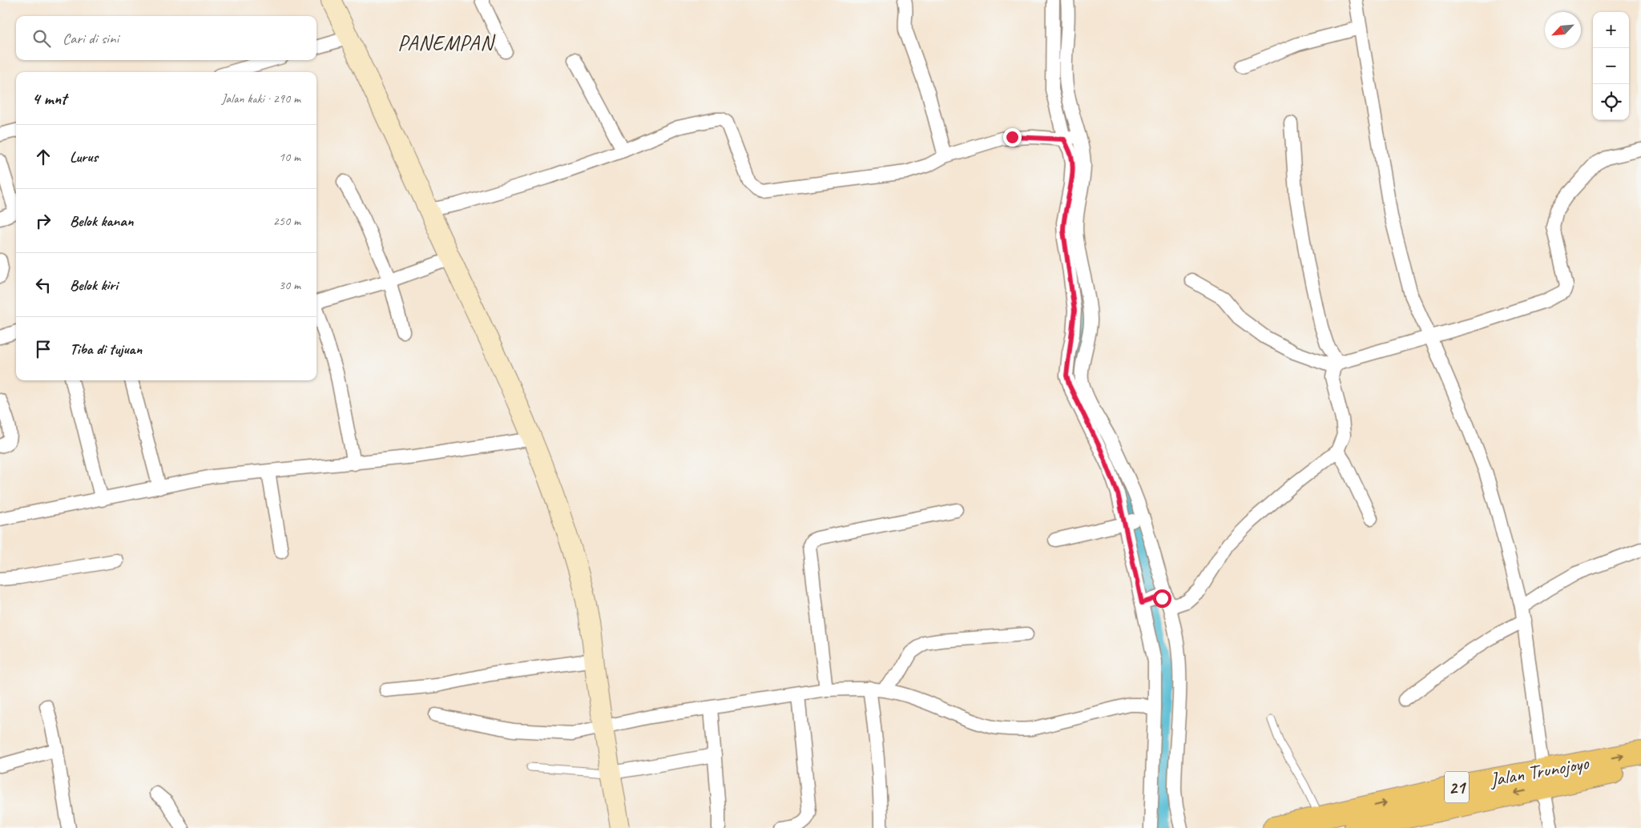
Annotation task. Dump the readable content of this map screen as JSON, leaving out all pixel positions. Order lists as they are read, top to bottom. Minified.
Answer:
{"streets":{"highway":["Jalan Trunojoyo","21"]},"districts":["PANEMPAN"],"north":"bottom left","page":{"map_buttons":["+","−"],"search":"Cari di sini","heading":["4 mnt","Jalan kaki · 290 m"],"list":[["Lurus","10 m"],["Belok kanan","250 m"],["Belok kiri","30 m"],"Tiba di tujuan"]}}
